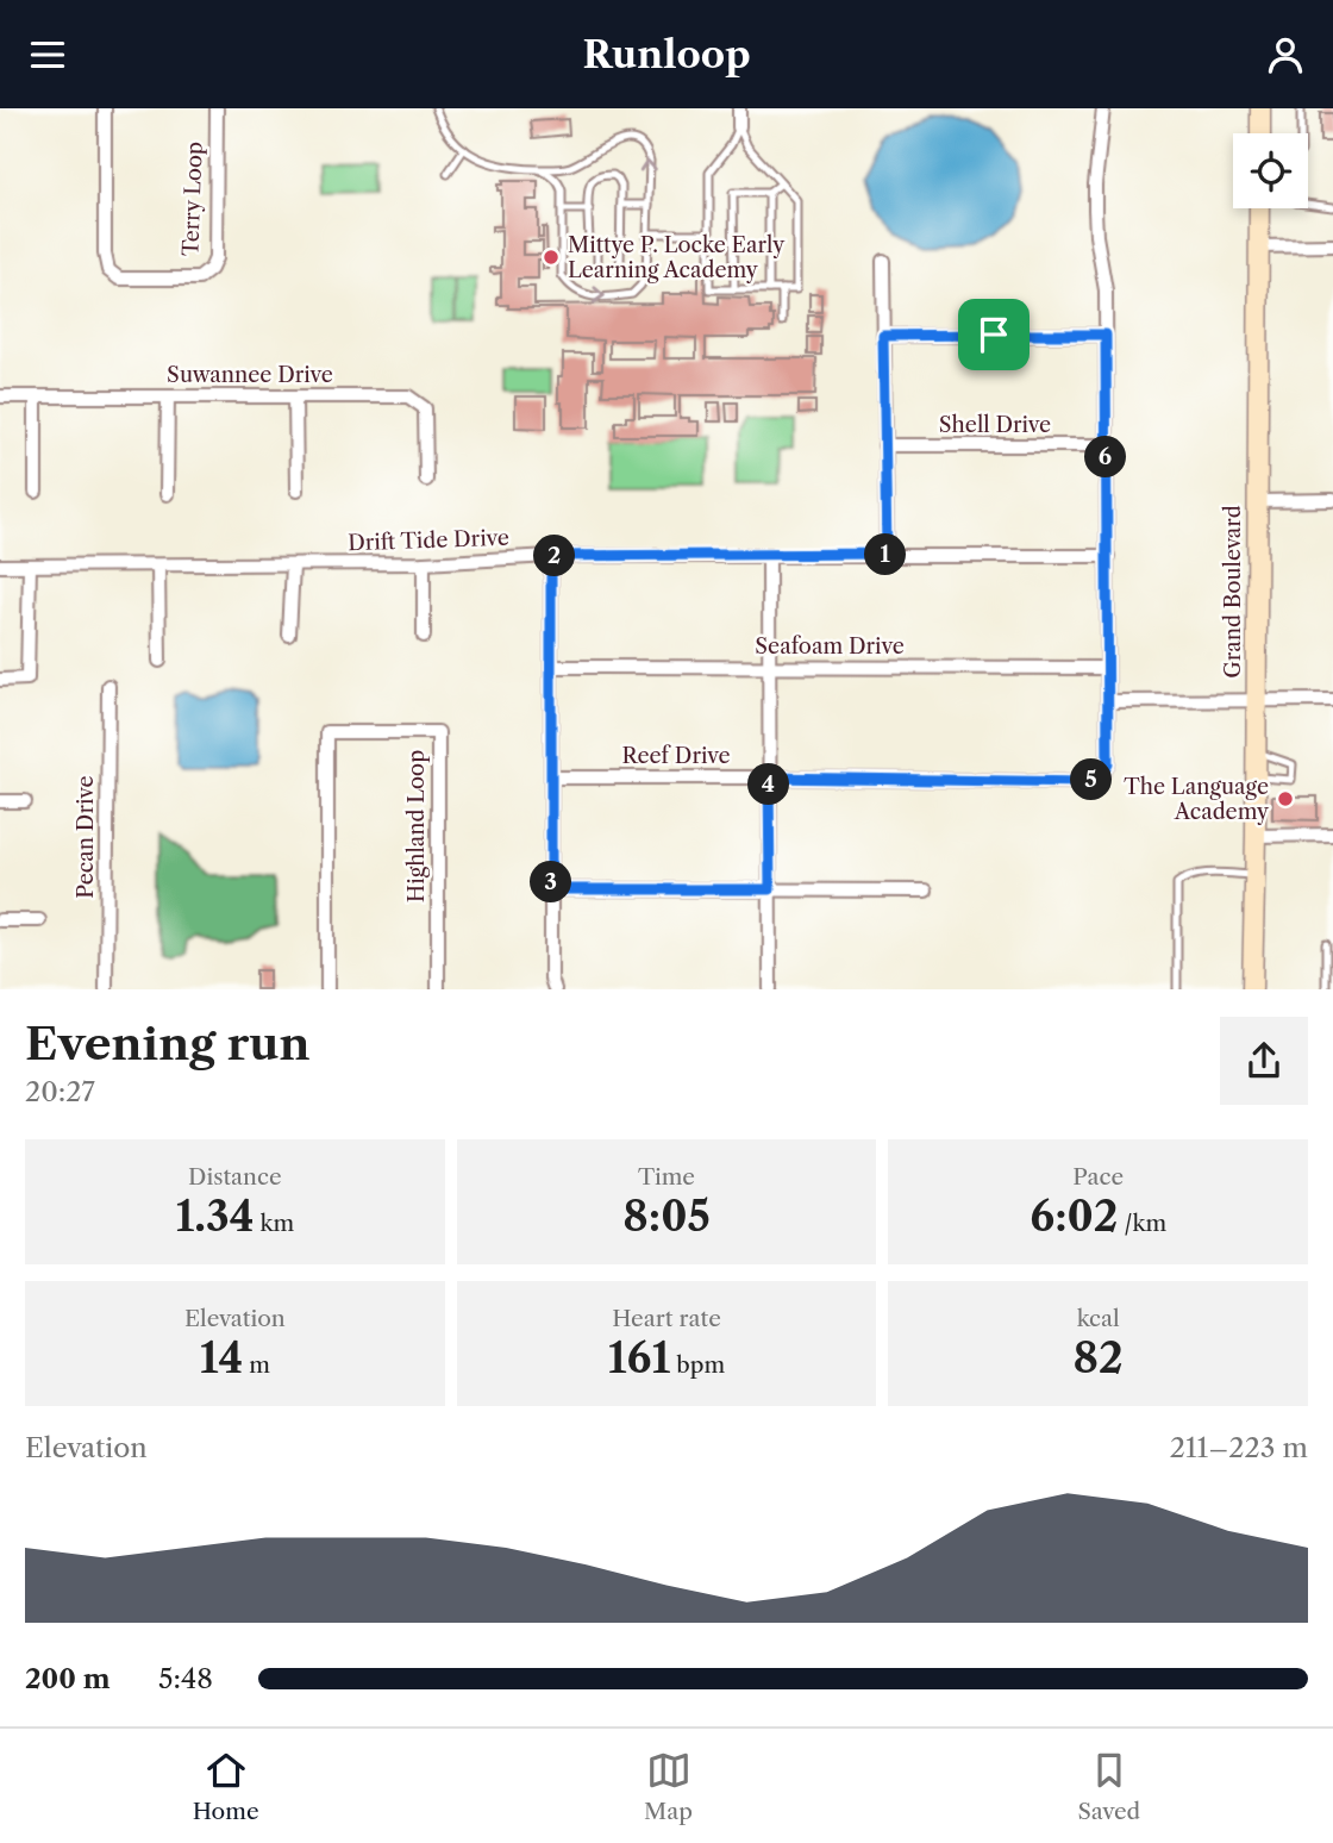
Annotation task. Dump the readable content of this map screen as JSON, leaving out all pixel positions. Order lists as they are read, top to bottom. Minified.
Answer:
{"streets":{"main road":["Grand Boulevard"],"street":["Terry Loop","Suwannee Drive","Shell Drive","Drift Tide Drive","Seafoam Drive","Reef Drive","Highland Loop","Pecan Drive"]},"places":["Mittye P. Locke Early Learning Academy","The Language Academy"],"page":{"header":"Runloop","pins":["6","1","2","5","4","3"],"heading":["Evening run","20:27"],"stats":[["Distance","1.34 km"],["Time","8:05"],["Pace","6:02 /km"],["Elevation","14 m"],["Heart rate","161 bpm"],["kcal","82"]],"chart":["Elevation","211–223 m"],"list":[{"name":"200 m","note":"5:48"}],"tabs":["Home","Map","Saved"]}}
